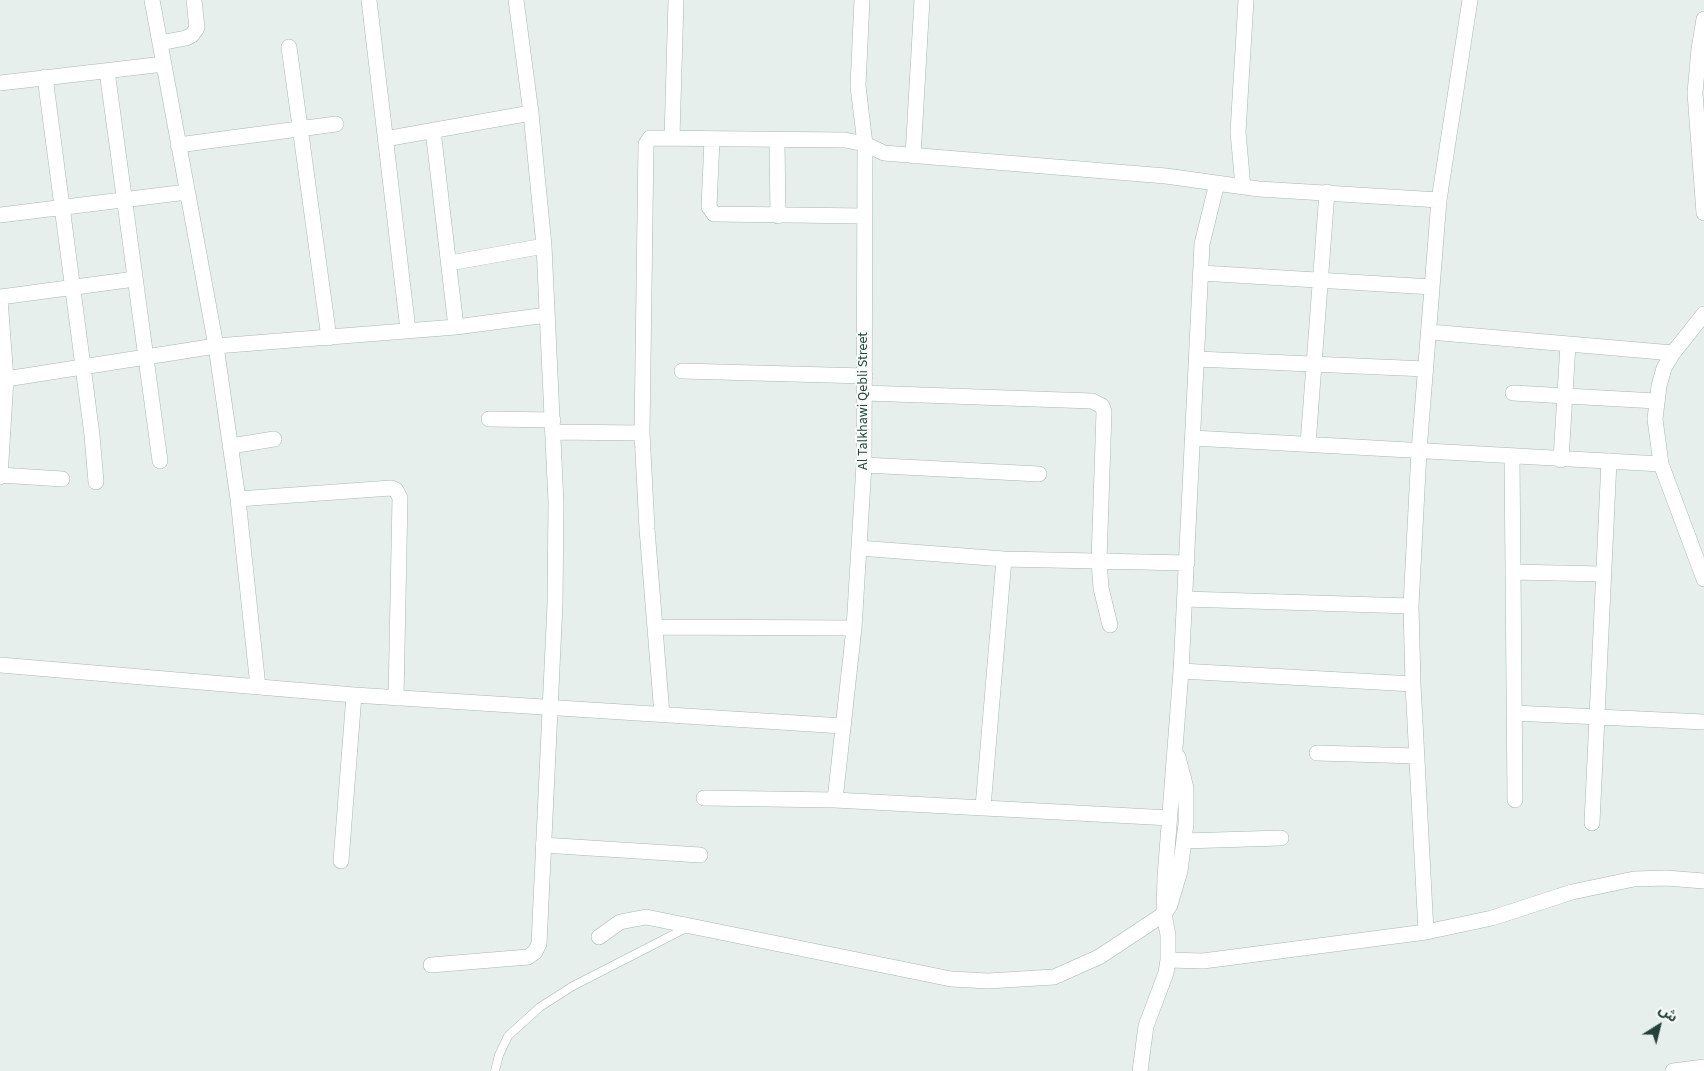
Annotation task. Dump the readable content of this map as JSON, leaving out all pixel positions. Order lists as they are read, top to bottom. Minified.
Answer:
{"streets":{"street":["Al Talkhawi Qebli Street"]},"north":"top right"}
